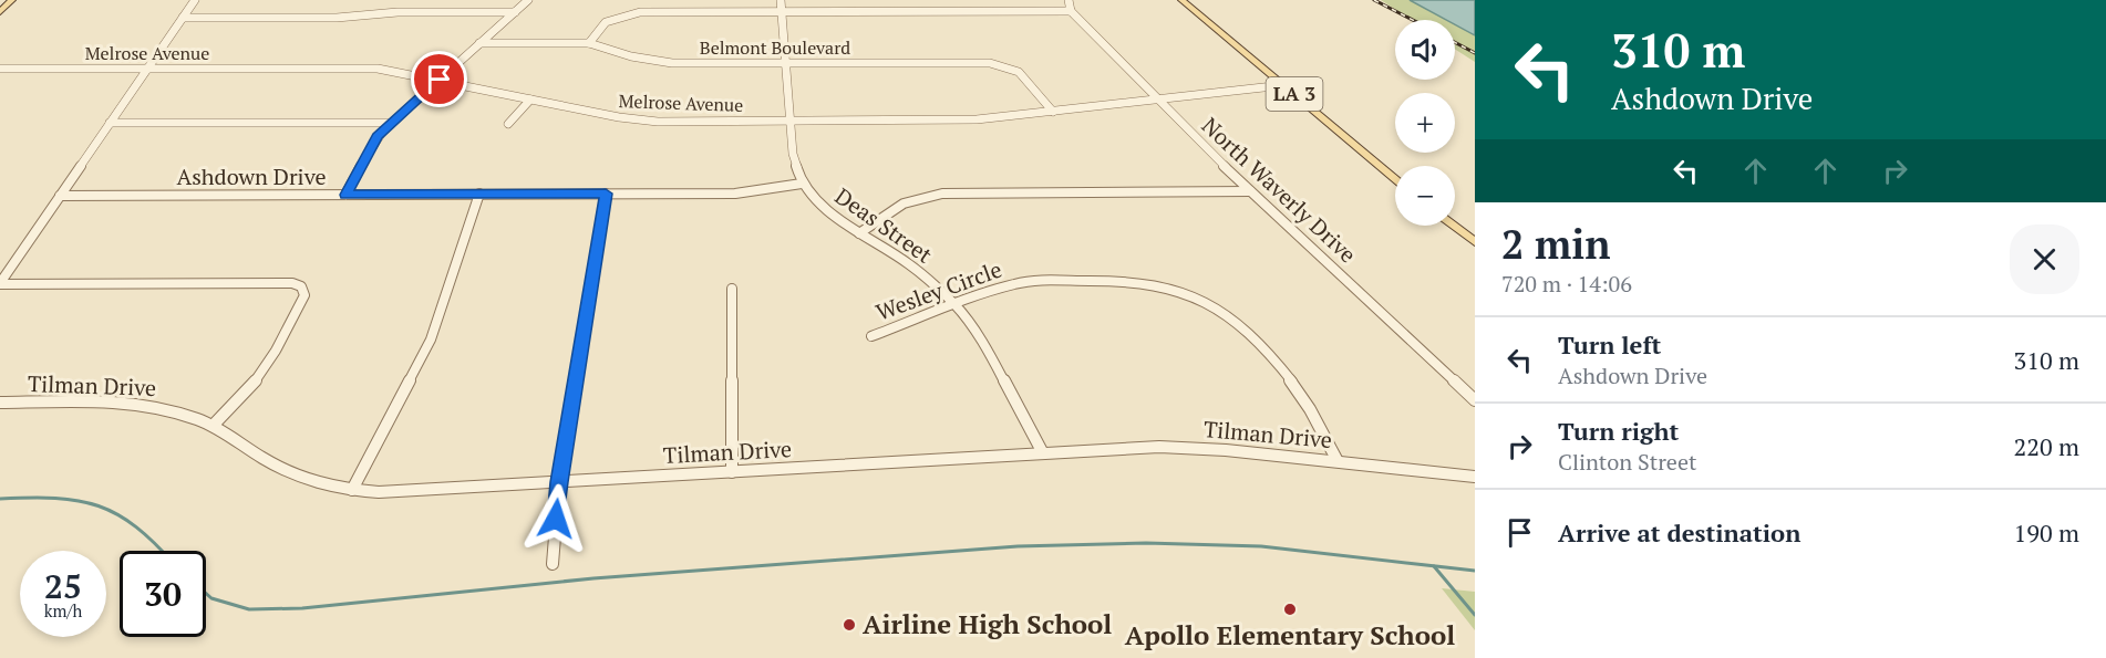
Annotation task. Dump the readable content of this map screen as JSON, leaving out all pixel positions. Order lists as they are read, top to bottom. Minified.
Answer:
{"streets":{"main road":["LA 3"],"street":["Belmont Boulevard","Melrose Avenue","Ashdown Drive","North Waverly Drive","Deas Street","Wesley Circle","Tilman Drive"]},"crossings":[["Belmont Boulevard","Melrose Avenue"],["Belmont Boulevard","Deas Street"],["Melrose Avenue","LA 3"],["Melrose Avenue","North Waverly Drive"],["Melrose Avenue","Deas Street"],["Ashdown Drive","Deas Street"],["Deas Street","Wesley Circle"],["Deas Street","Tilman Drive"],["Wesley Circle","Tilman Drive"]],"places":["Apollo Elementary School","Airline High School"],"page":{"turn":["310 m","Ashdown Drive"],"map_buttons":["+","−"],"heading":["2 min","720 m · 14:06"],"list":[{"name":"Turn left","note":"Ashdown Drive","value":"310 m"},{"name":"Turn right","note":"Clinton Street","value":"220 m"},{"name":"Arrive at destination","value":"190 m"}],"speed":"25 km/h","limit":"30"}}
